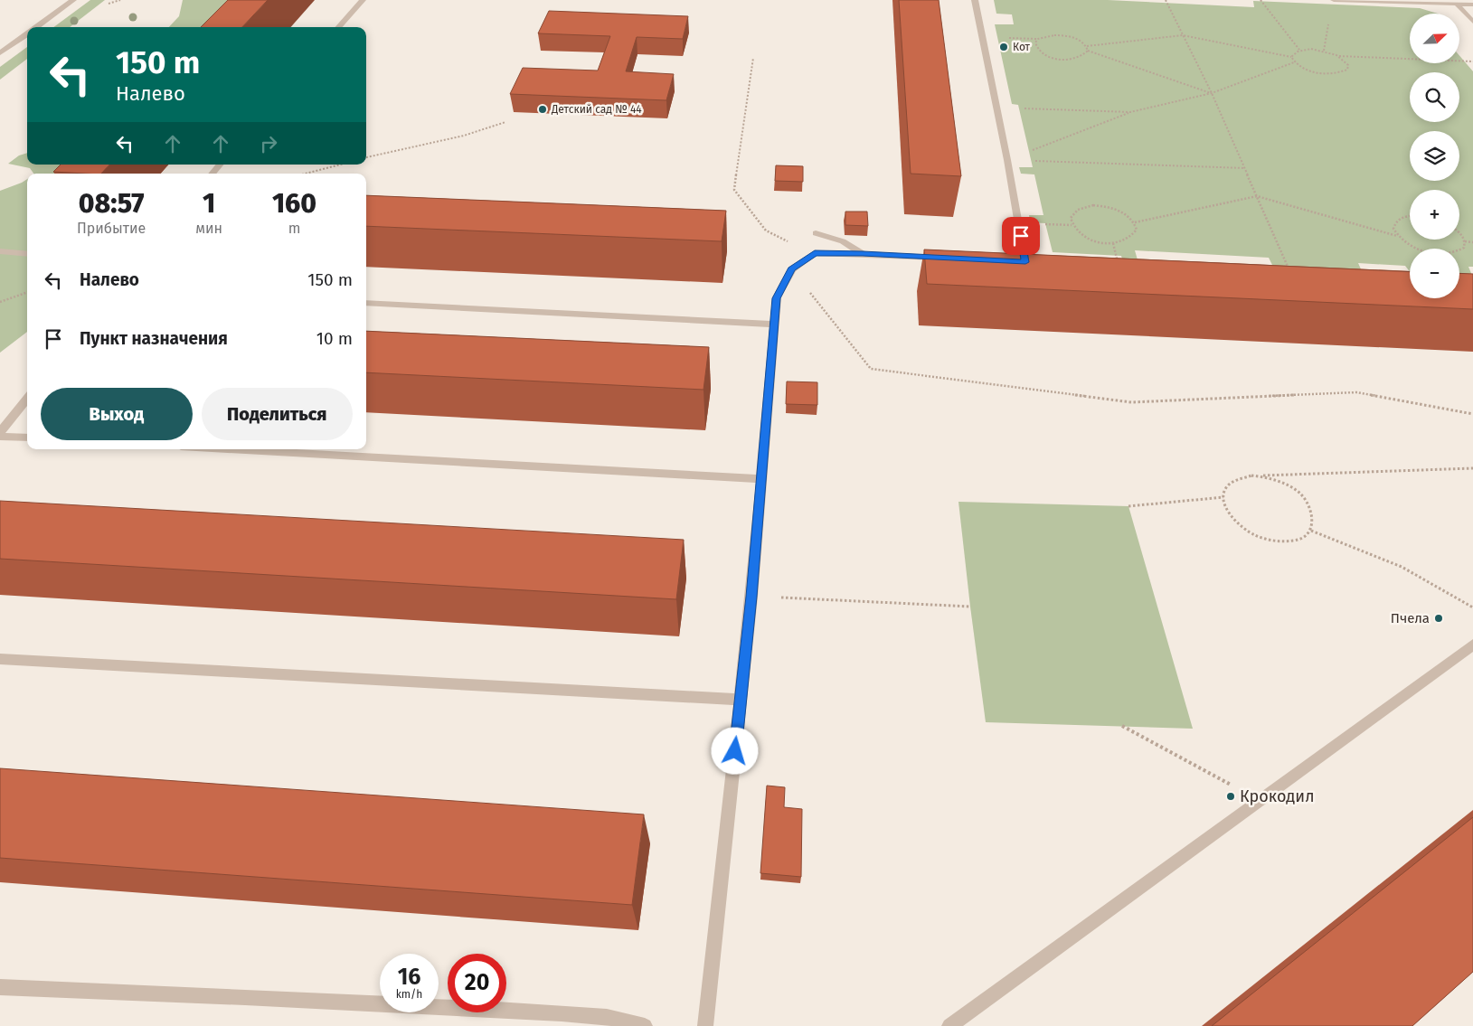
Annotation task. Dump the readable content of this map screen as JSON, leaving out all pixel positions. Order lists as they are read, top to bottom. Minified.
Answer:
{"places":["Кот","Детский сад № 44","Пчела","Крокодил"],"north":"top right","page":{"map_buttons":["+","−"],"turn":["150 m","Налево"],"eta":["08:57","Прибытие","1","мин","160","m"],"list":[{"name":"Налево","value":"150 m"},{"name":"Пункт назначения","value":"10 m"}],"buttons":["Выход","Поделиться"],"speed":"16 km/h","limit":"20"}}
